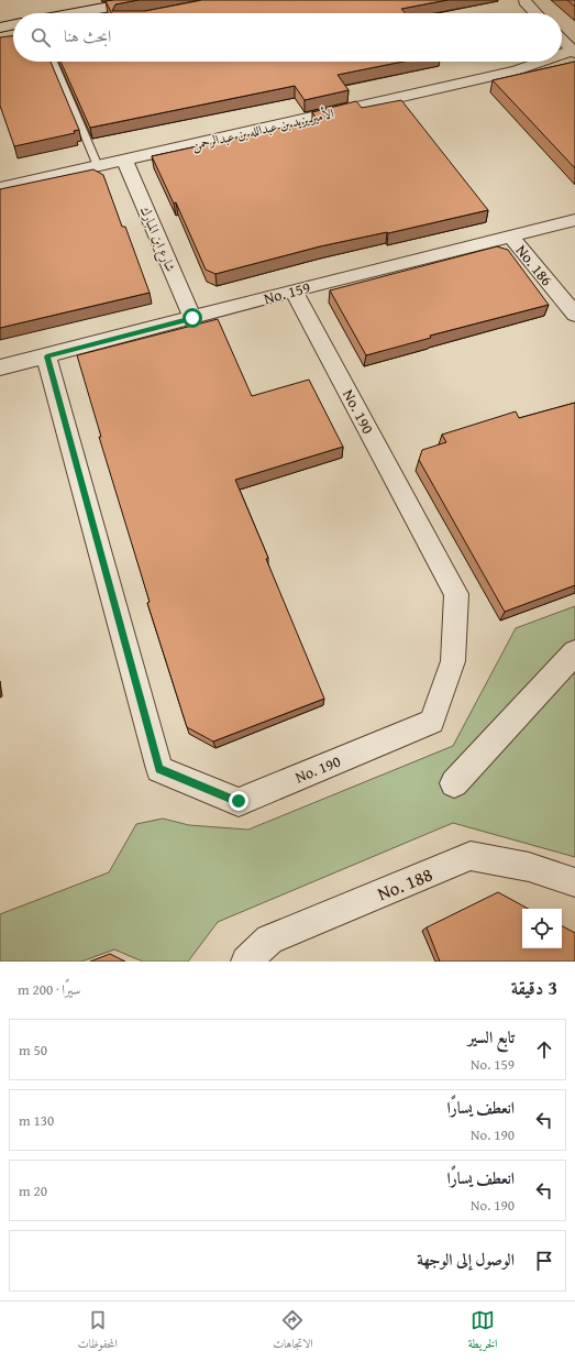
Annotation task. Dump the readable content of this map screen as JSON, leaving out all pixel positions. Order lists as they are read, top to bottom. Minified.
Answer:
{"streets":{"street":["الأمير يزيد بن عبدالله بن عبدالرحمن","شارع ابن المبارك","No. 186","No. 159","No. 190","No. 188"]},"crossings":[["الأمير يزيد بن عبدالله بن عبدالرحمن","شارع ابن المبارك"],["شارع ابن المبارك","No. 159"],["No. 186","No. 159"],["No. 159","No. 190"]],"page":{"search":"ابحث هنا","heading":["3 دقيقة","سيرًا · 200 m"],"list":[["تابع السير","No. 159","50 m"],["انعطف يسارًا","No. 190","130 m"],["انعطف يسارًا","No. 190","20 m"],"الوصول إلى الوجهة"],"nav":["الخريطة","الاتجاهات","المحفوظات"]}}
